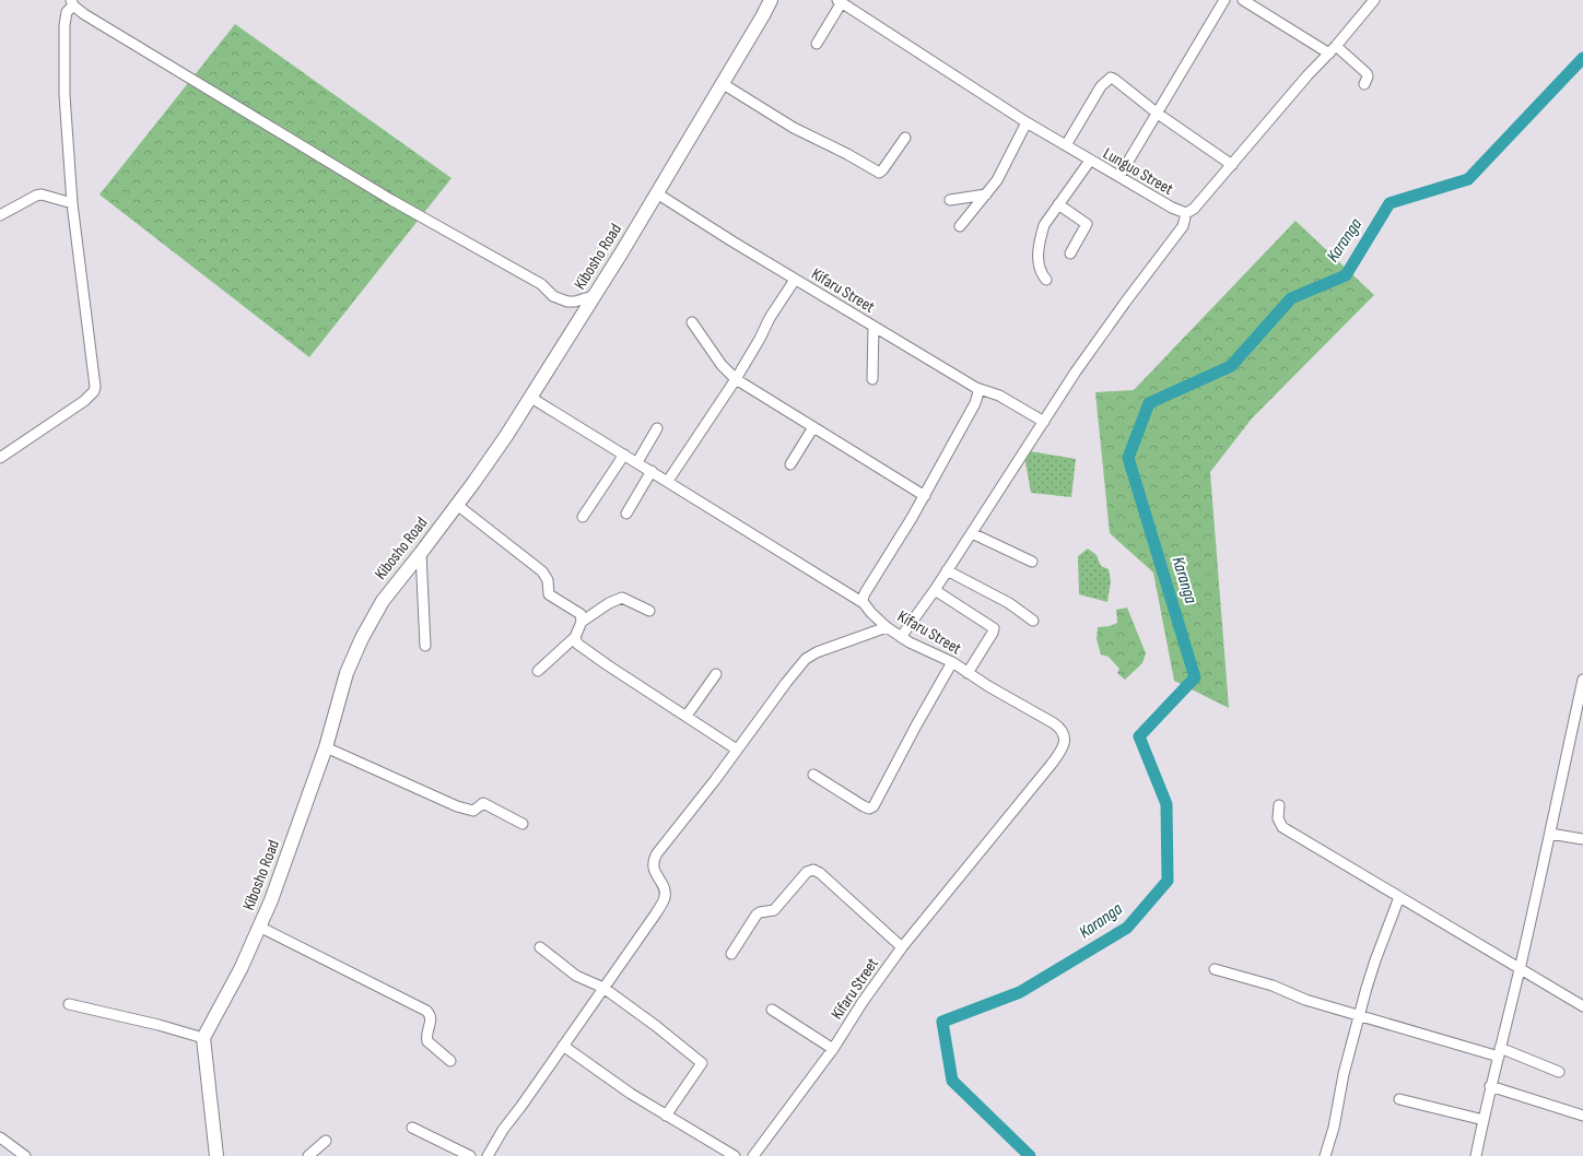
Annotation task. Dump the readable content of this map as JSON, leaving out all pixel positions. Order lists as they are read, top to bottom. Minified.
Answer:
{"streets":{"main road":["Kibosho Road"],"street":["Lunguo Street","Kifaru Street"]},"crossings":[["Kibosho Road","Kifaru Street"]],"water":["Karanga"]}
